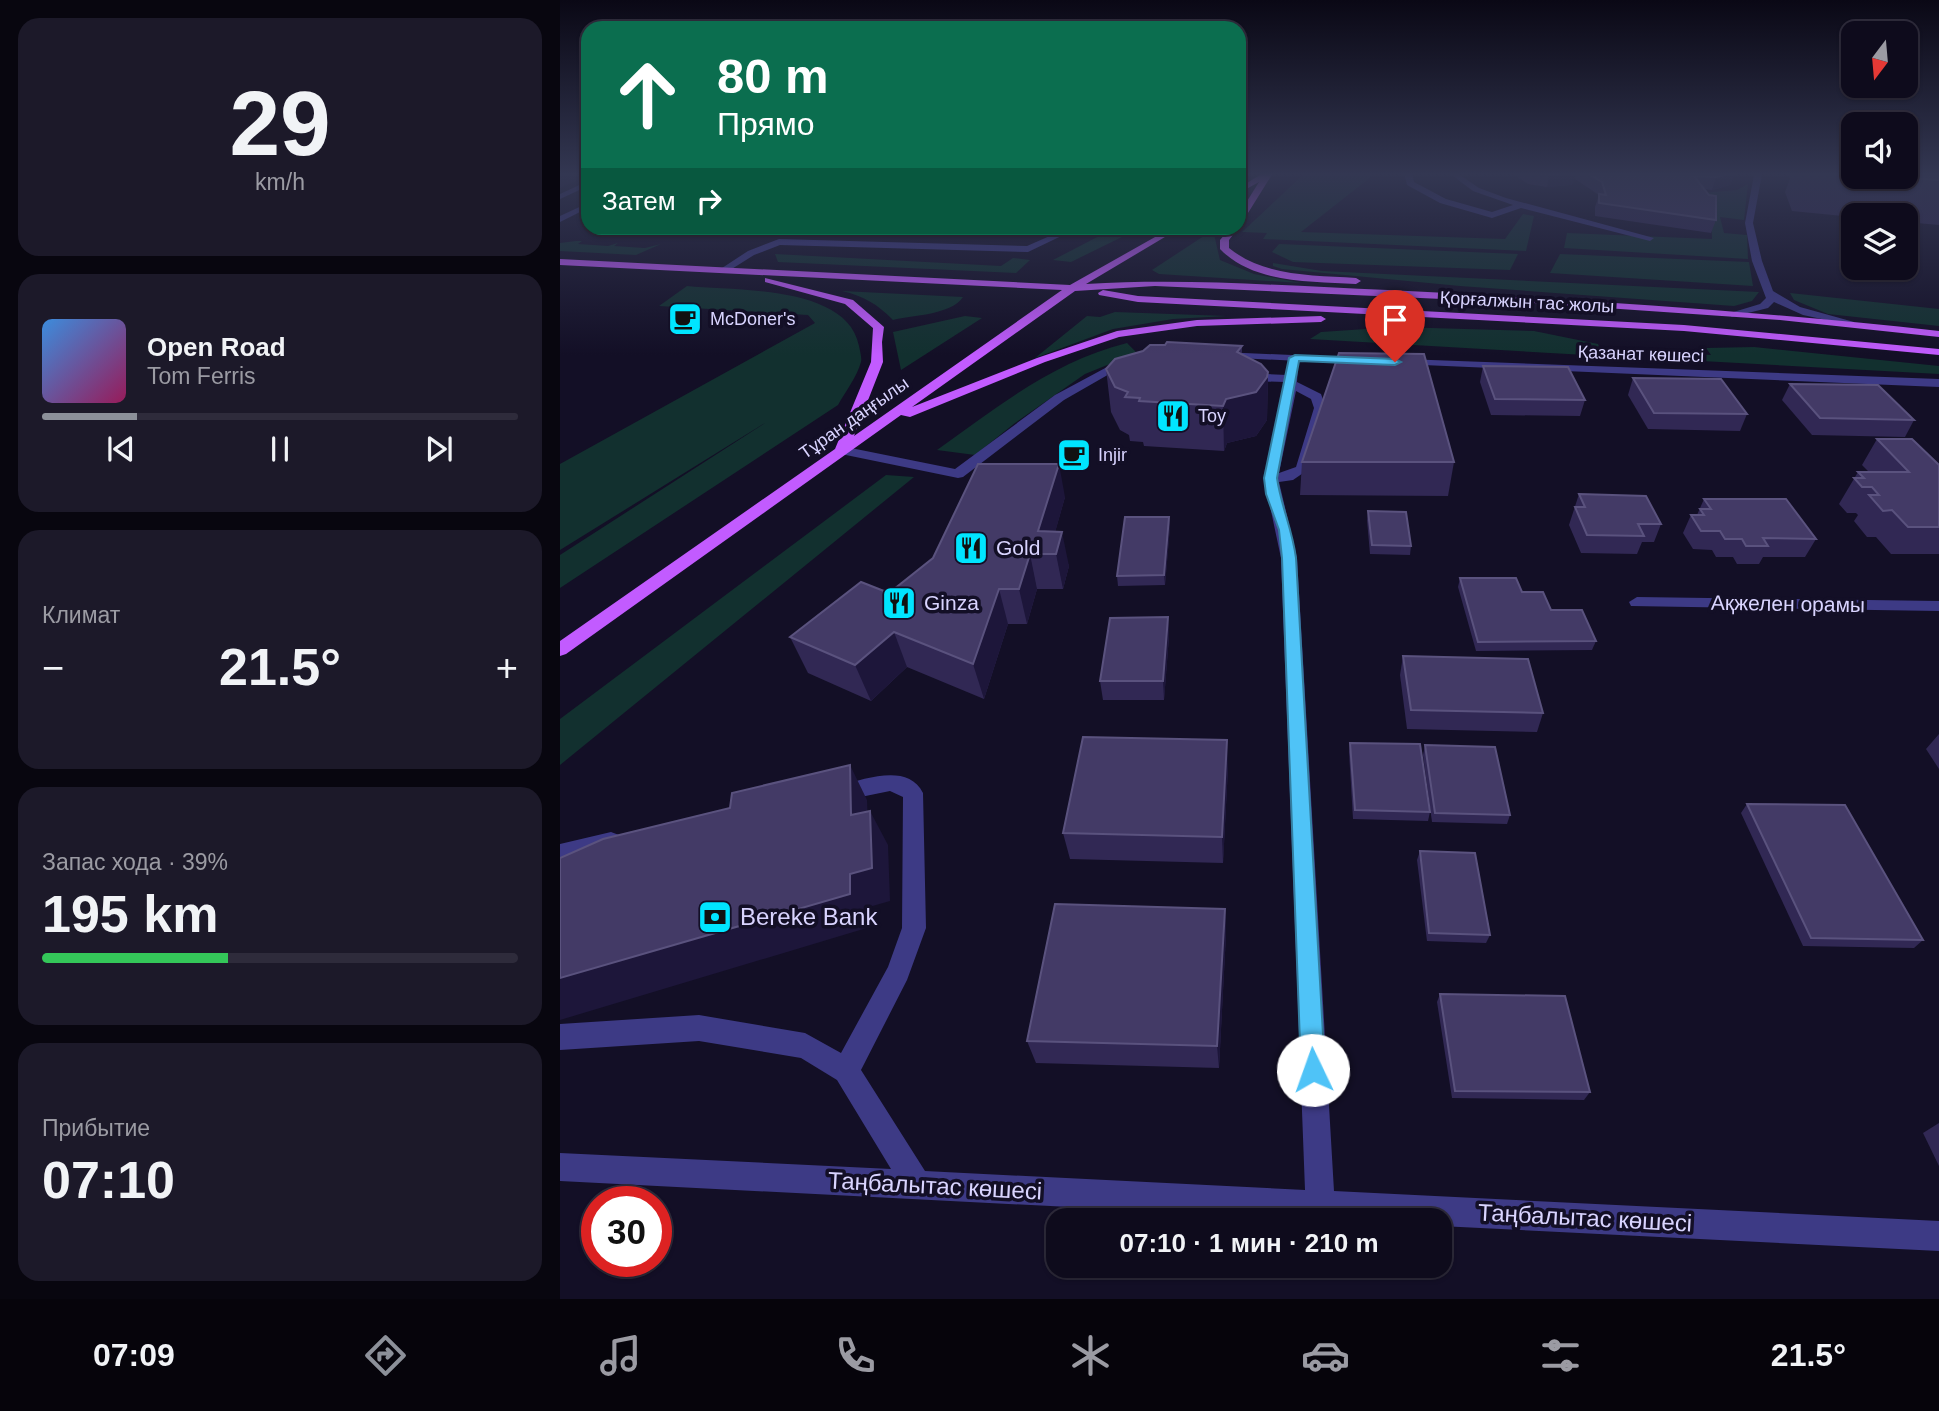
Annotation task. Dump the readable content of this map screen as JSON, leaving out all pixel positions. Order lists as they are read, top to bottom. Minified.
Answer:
{"streets":{"main road":["Қорғалжын тас жолы","Тұран даңғылы"],"street":["Қазанат көшесі","Ақжелен орамы","Таңбалытас көшесі"]},"crossings":[["Қорғалжын тас жолы","Тұран даңғылы"]],"places":{"cafe":["McDoner's","Injir"],"restaurant":["Toy","Gold","Ginza"],"bank":["Bereke Bank"]},"north":"bottom","page":{"tile":[["29","km/h"],"Климат",["Запас хода · 39%","195 km"],["Прибытие","07:10"]],"turn":["80 m","Прямо"],"then":"Затем","song":["Open Road","Tom Ferris"],"heat":["−","21.5°","+"],"limit":"30","trip":"07:10 · 1 мин · 210 m","tabs":["07:09","21.5°"]}}
